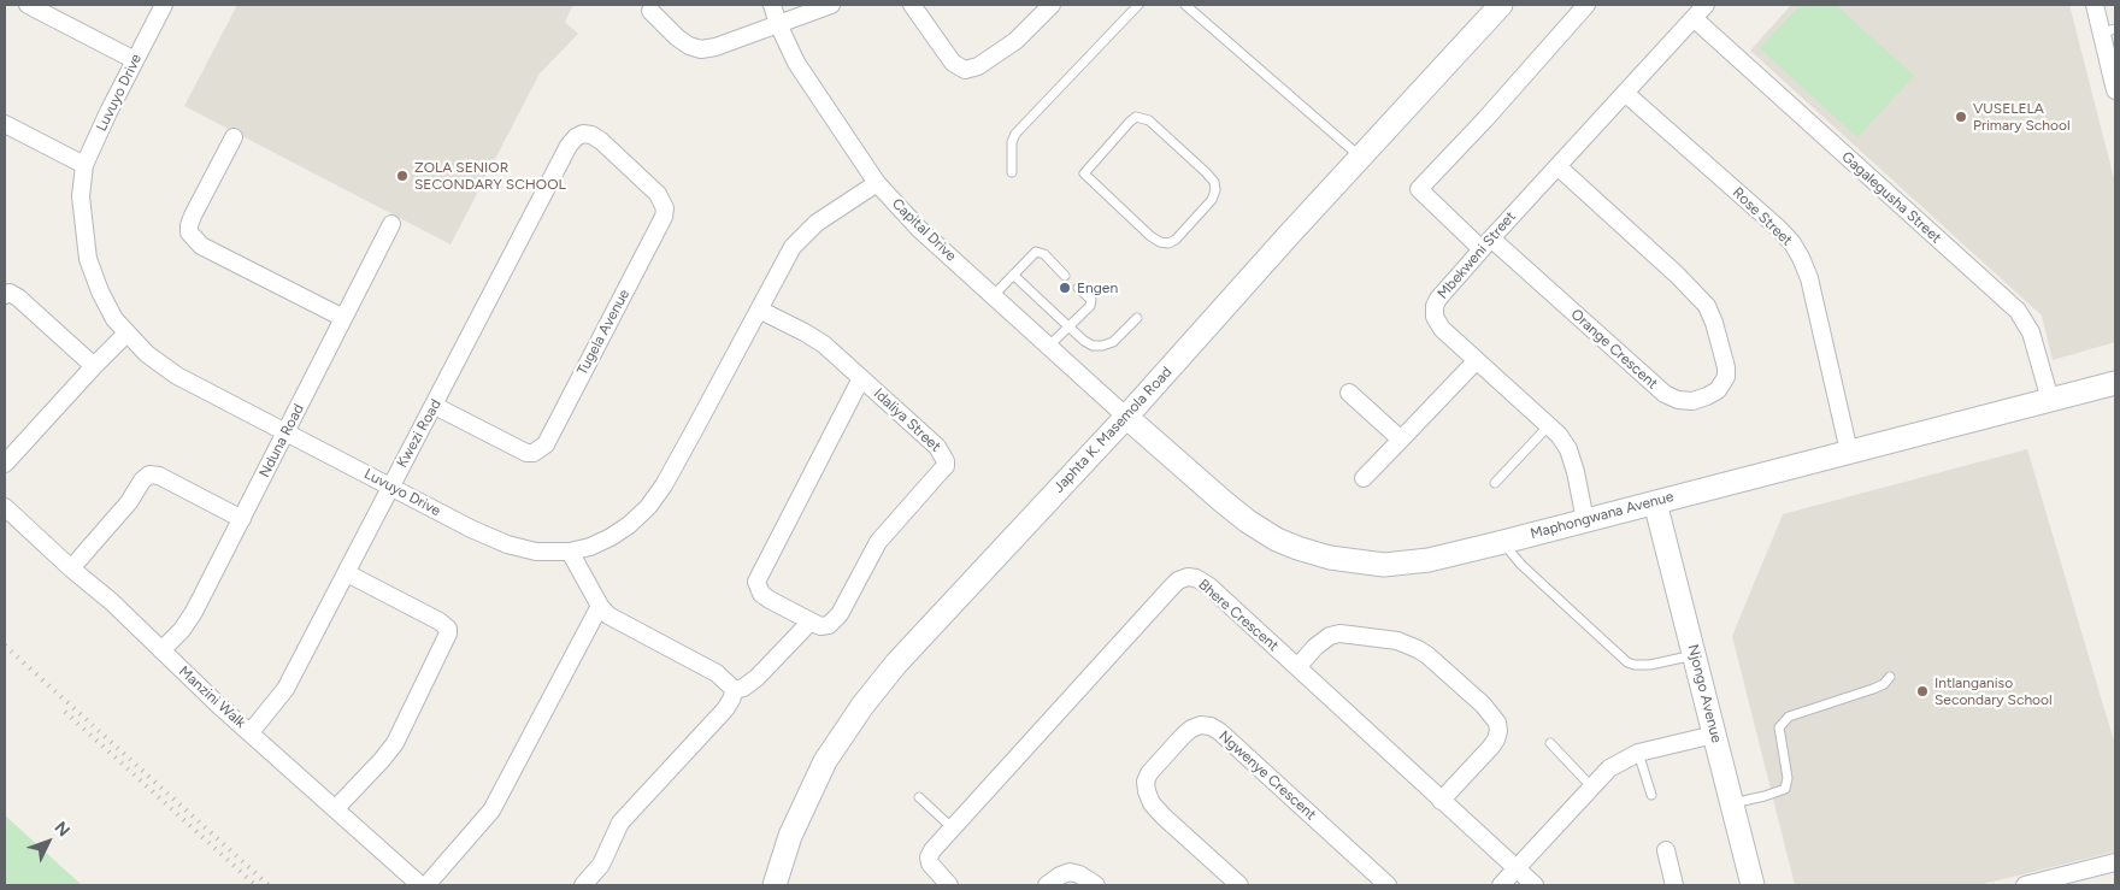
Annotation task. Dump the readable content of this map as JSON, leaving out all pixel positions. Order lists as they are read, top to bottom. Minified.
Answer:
{"streets":{"street":["Luvuyo Drive","Gagalegusha Street","Rose Street","Capital Drive","Mbekweni Street","Tugela Avenue","Orange Crescent","Idaliya Street","Japhta K. Masemola Road","Kwezi Road","Nduna Road","Maphongwana Avenue","Bhere Crescent","Njongo Avenue","Manzini Walk","Ngwenye Crescent"]},"crossings":[["Luvuyo Drive","Capital Drive"],["Luvuyo Drive","Idaliya Street"],["Luvuyo Drive","Kwezi Road"],["Luvuyo Drive","Nduna Road"],["Gagalegusha Street","Mbekweni Street"],["Gagalegusha Street","Maphongwana Avenue"],["Rose Street","Mbekweni Street"],["Rose Street","Maphongwana Avenue"],["Capital Drive","Japhta K. Masemola Road"],["Capital Drive","Maphongwana Avenue"],["Mbekweni Street","Orange Crescent"],["Mbekweni Street","Maphongwana Avenue"],["Tugela Avenue","Kwezi Road"],["Japhta K. Masemola Road","Maphongwana Avenue"],["Kwezi Road","Manzini Walk"],["Nduna Road","Manzini Walk"],["Maphongwana Avenue","Njongo Avenue"]],"places":["VUSELELA Primary School","ZOLA SENIOR SECONDARY SCHOOL","Engen","Intlanganiso Secondary School"],"north":"top right"}
